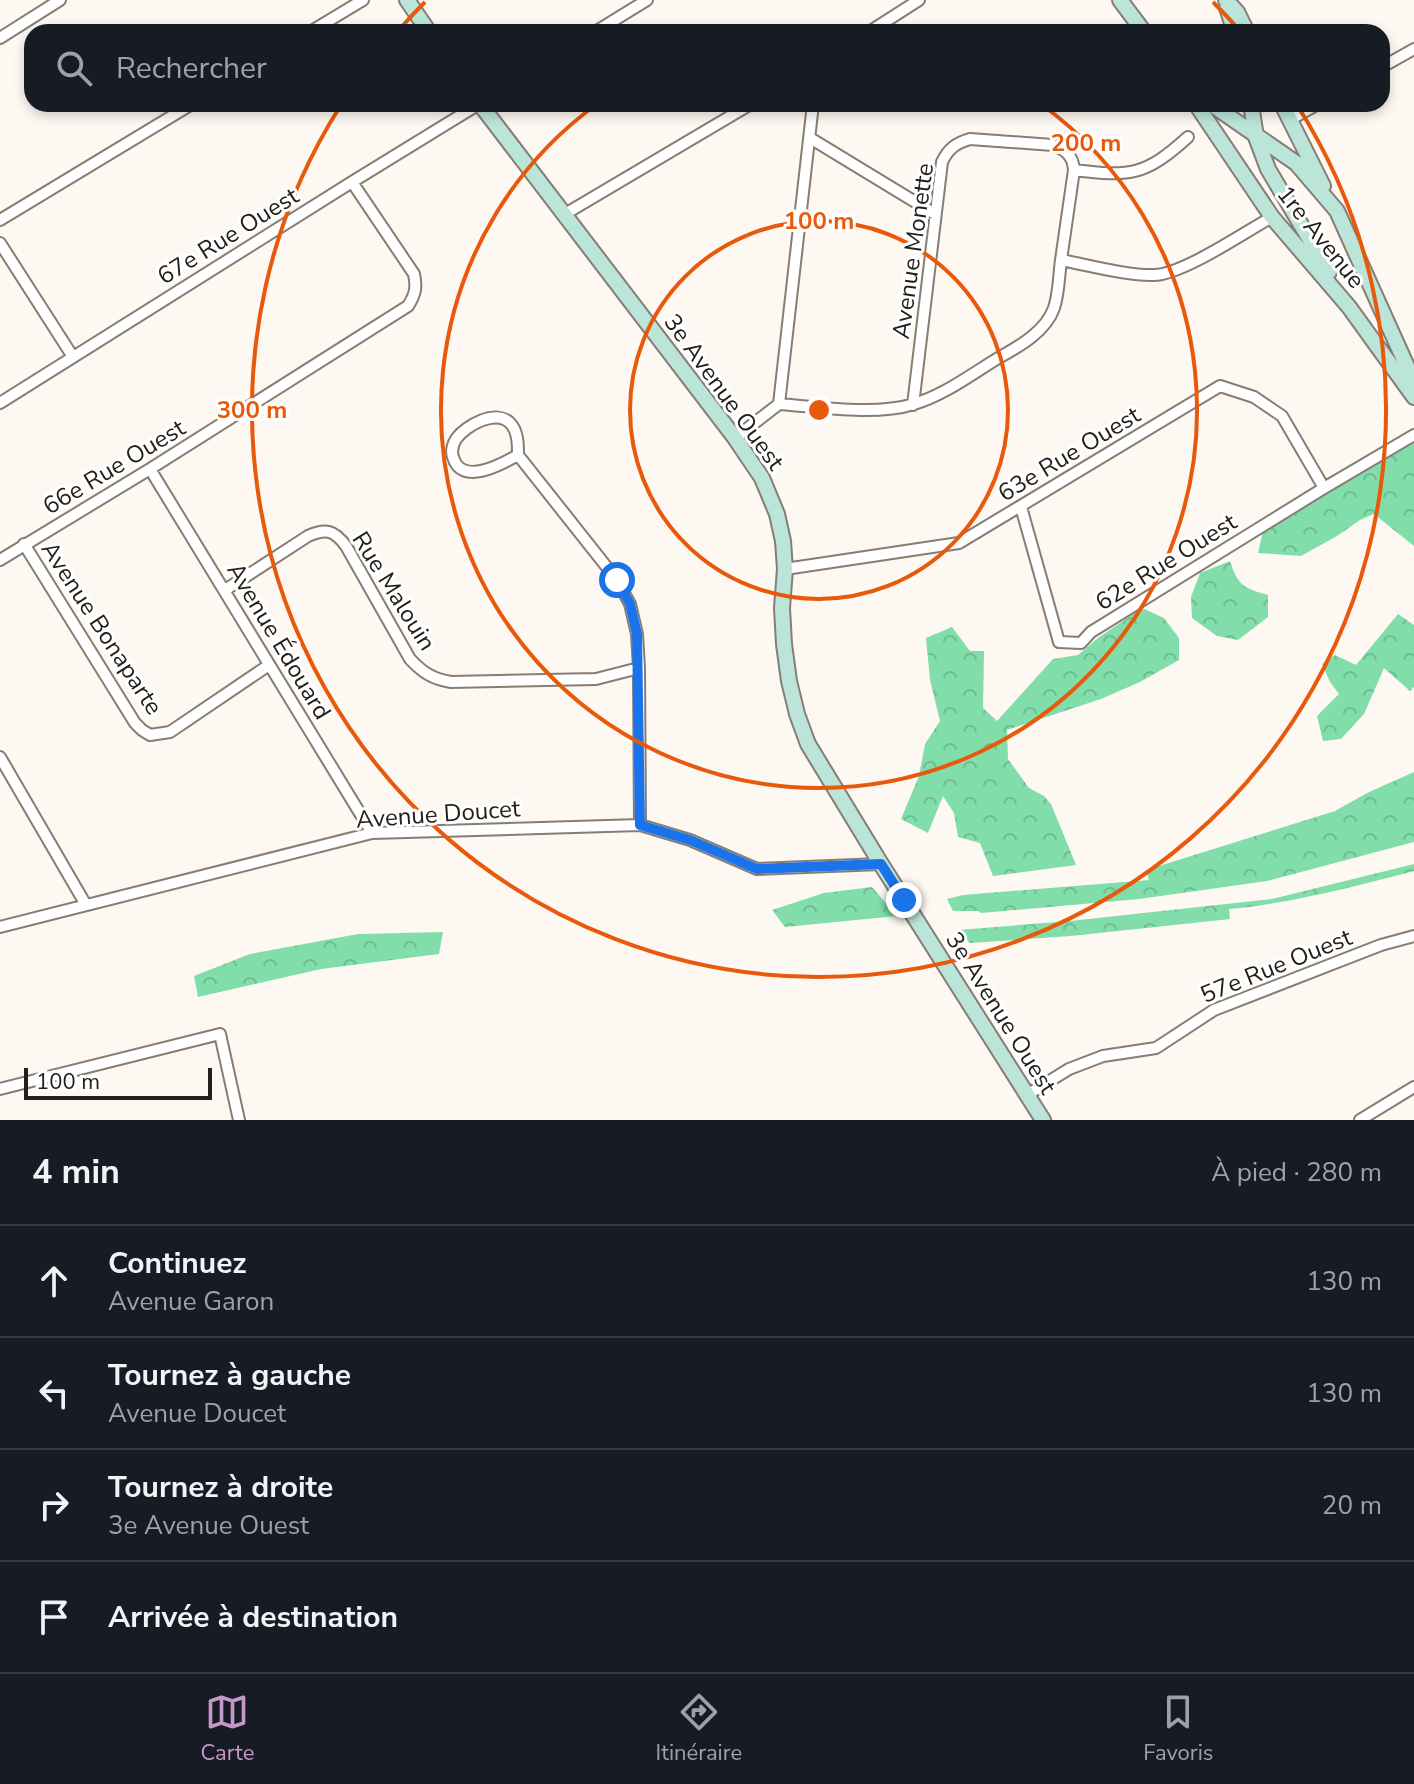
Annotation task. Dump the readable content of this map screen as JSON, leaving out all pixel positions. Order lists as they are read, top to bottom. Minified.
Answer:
{"streets":{"street":["67e Rue Ouest","1re Avenue","Avenue Monette","3e Avenue Ouest","63e Rue Ouest","66e Rue Ouest","62e Rue Ouest","Rue Malouin","Avenue Bonaparte","Avenue Édouard","Avenue Doucet","57e Rue Ouest"]},"crossings":[["67e Rue Ouest","66e Rue Ouest"],["3e Avenue Ouest","63e Rue Ouest"],["3e Avenue Ouest","Avenue Doucet"],["3e Avenue Ouest","57e Rue Ouest"],["63e Rue Ouest","62e Rue Ouest"],["66e Rue Ouest","Avenue Bonaparte"],["66e Rue Ouest","Avenue Édouard"],["Rue Malouin","Avenue Édouard"],["Avenue Bonaparte","Avenue Édouard"],["Avenue Édouard","Avenue Doucet"]],"scale_bar":"100 m","page":{"search":"Rechercher","scale":"100 m","heading":["4 min","À pied · 280 m"],"list":[["Continuez","Avenue Garon","130 m"],["Tournez à gauche","Avenue Doucet","130 m"],["Tournez à droite","3e Avenue Ouest","20 m"],"Arrivée à destination"],"nav":["Carte","Itinéraire","Favoris"]},"rings":["200 m","100 m","300 m"]}
